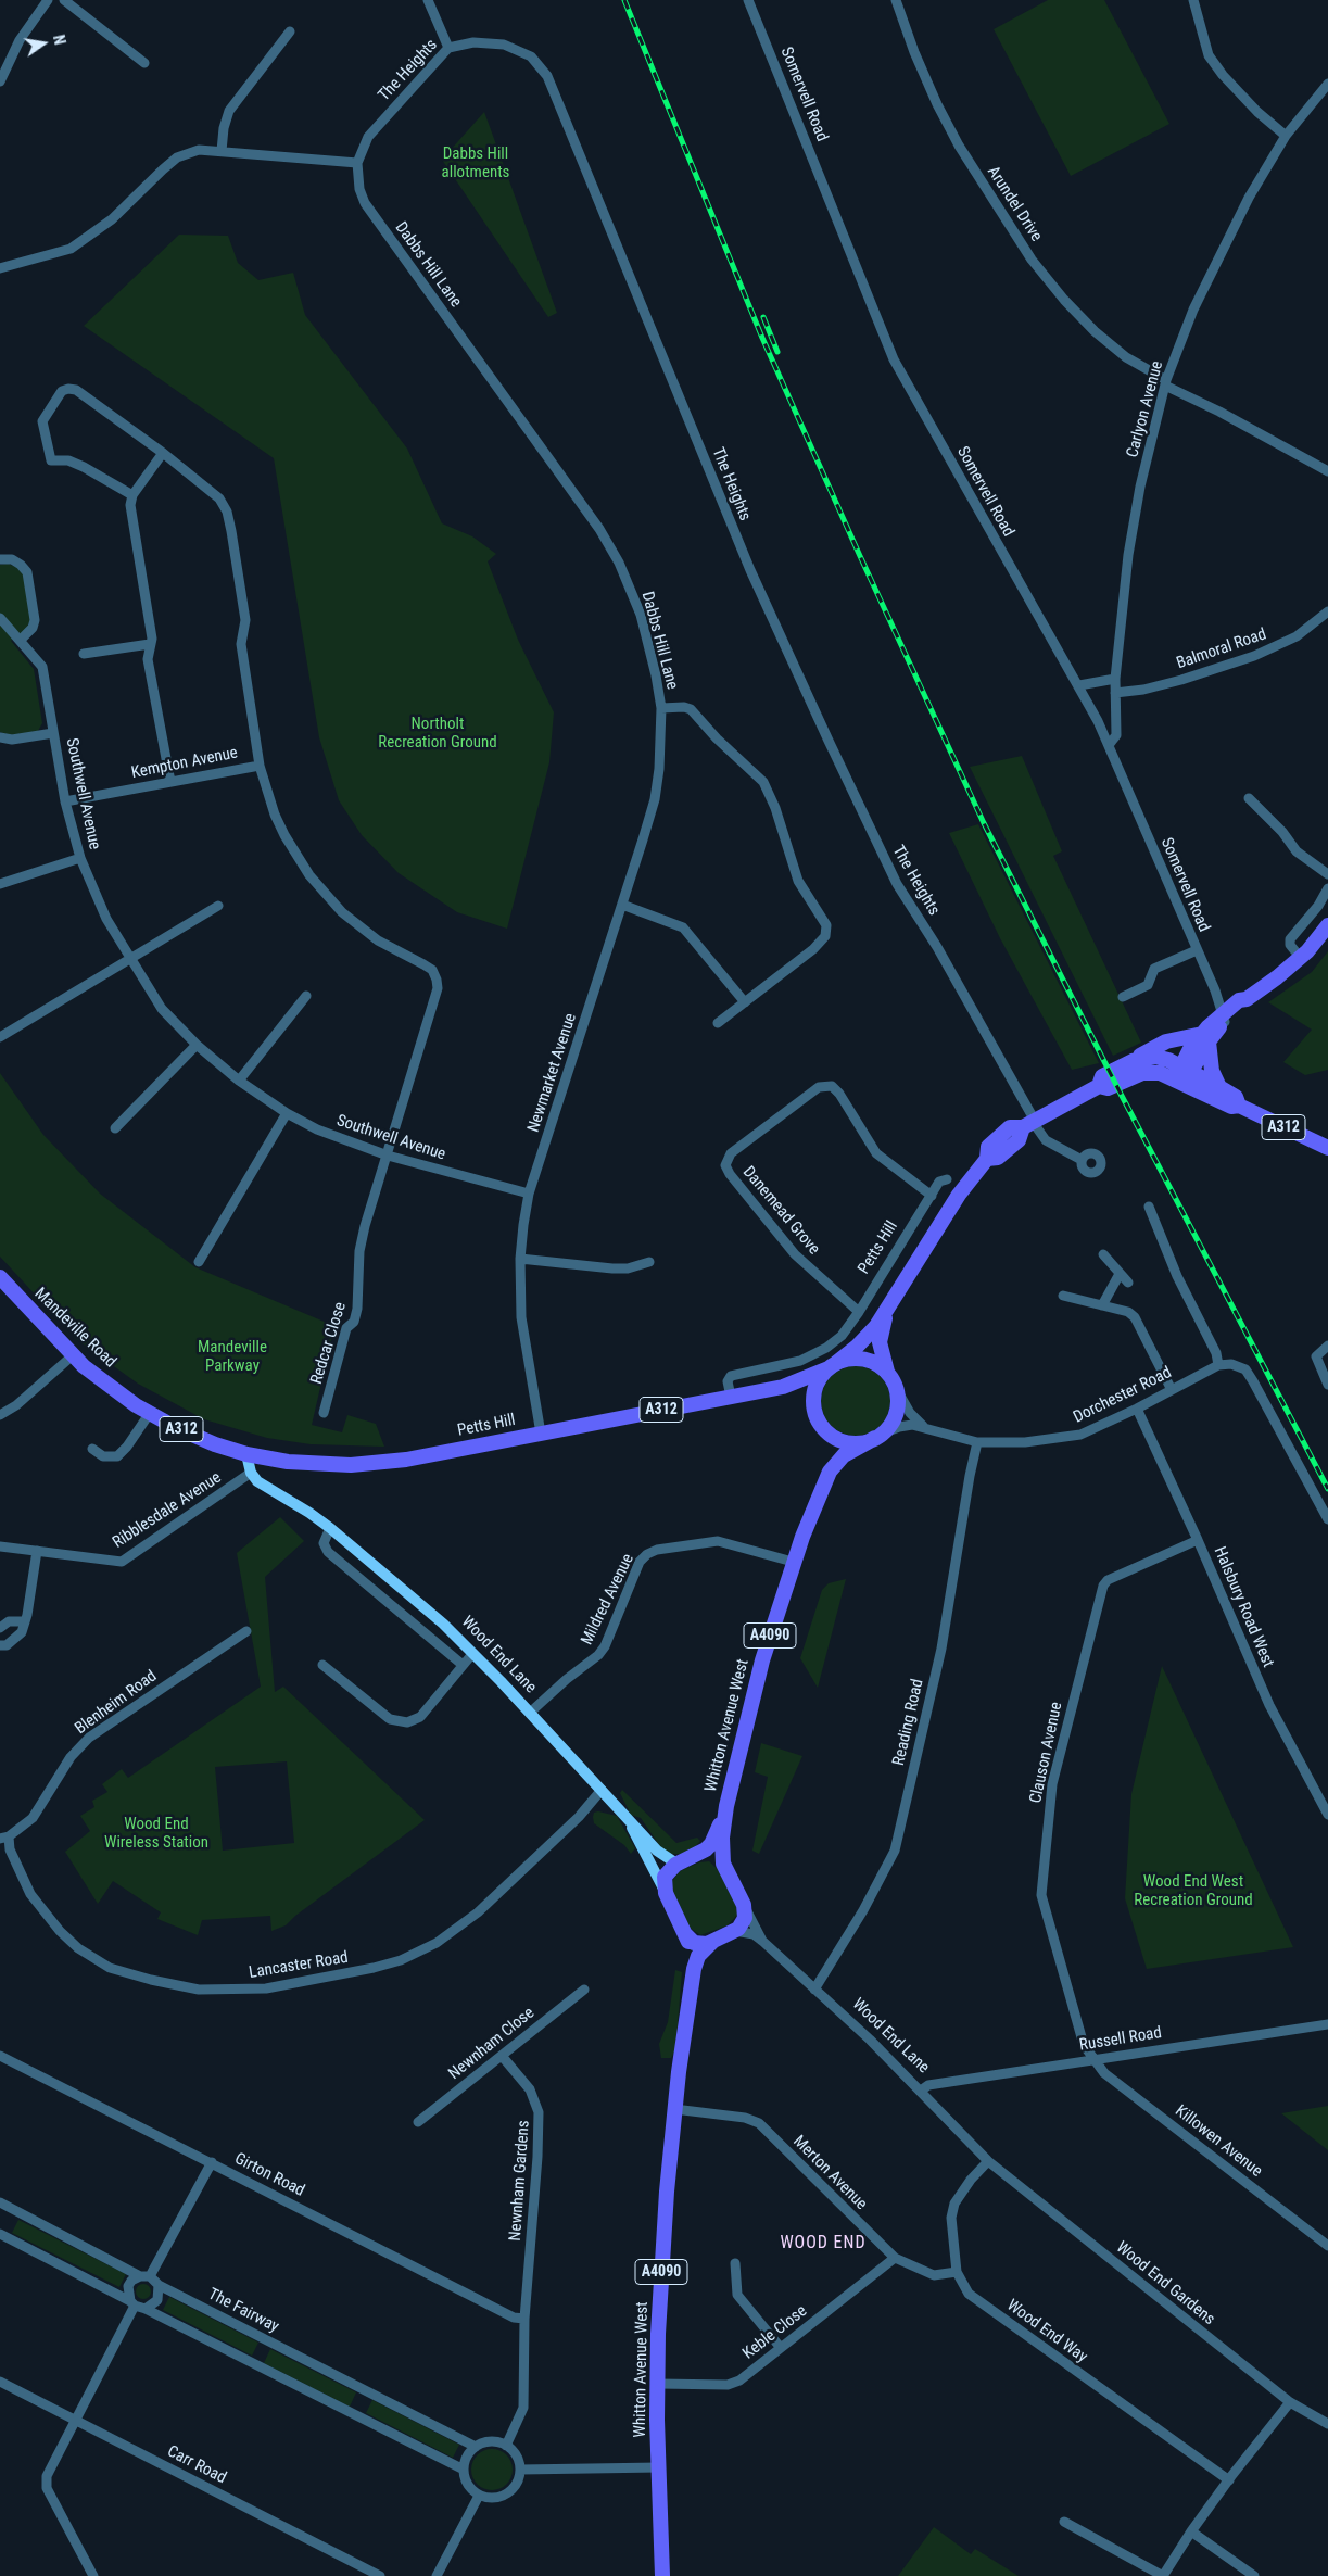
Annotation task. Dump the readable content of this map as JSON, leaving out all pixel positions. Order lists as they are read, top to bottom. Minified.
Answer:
{"streets":{"main road":["A312","Petts Hill","Mandeville Road","A4090","Wood End Lane","Whitton Avenue West"],"street":["The Heights","Somervell Road","Arundel Drive","Dabbs Hill Lane","Carlyon Avenue","Balmoral Road","Kempton Avenue","Southwell Avenue","Newmarket Avenue","Danemead Grove","Redcar Close","Dorchester Road","Ribblesdale Avenue","Mildred Avenue","Halsbury Road West","Blenheim Road","Reading Road","Clauson Avenue","Lancaster Road","Russell Road","Newnham Close","Killowen Avenue","Merton Avenue","Girton Road","Newnham Gardens","Wood End Gardens","The Fairway","Wood End Way","Keble Close","Carr Road"]},"crossings":[["The Heights","Dabbs Hill Lane"],["The Heights","Petts Hill"],["Somervell Road","Carlyon Avenue"],["Arundel Drive","Carlyon Avenue"],["Dabbs Hill Lane","Newmarket Avenue"],["Carlyon Avenue","Balmoral Road"],["Kempton Avenue","Southwell Avenue"],["Kempton Avenue","Redcar Close"],["Southwell Avenue","Newmarket Avenue"],["Southwell Avenue","Redcar Close"],["Newmarket Avenue","Petts Hill"],["A312","Petts Hill"],["Danemead Grove","Petts Hill"],["Petts Hill","Mandeville Road"],["Petts Hill","Dorchester Road"],["Petts Hill","Whitton Avenue West"],["Dorchester Road","Halsbury Road West"],["Dorchester Road","Reading Road"],["Dorchester Road","Whitton Avenue West"],["Ribblesdale Avenue","Wood End Lane"],["Mildred Avenue","Wood End Lane"],["Mildred Avenue","Whitton Avenue West"],["Halsbury Road West","Clauson Avenue"],["Wood End Lane","Reading Road"],["Wood End Lane","Whitton Avenue West"],["Wood End Lane","Lancaster Road"],["Wood End Lane","Russell Road"],["Wood End Lane","Wood End Gardens"],["Wood End Lane","Wood End Way"],["Blenheim Road","Lancaster Road"],["Whitton Avenue West","Merton Avenue"],["Whitton Avenue West","Keble Close"],["Clauson Avenue","Russell Road"],["Clauson Avenue","Killowen Avenue"],["Russell Road","Killowen Avenue"],["Newnham Close","Newnham Gardens"],["Merton Avenue","Wood End Way"],["Merton Avenue","Keble Close"],["Girton Road","Newnham Gardens"],["Newnham Gardens","The Fairway"],["Wood End Gardens","Wood End Way"]],"districts":["WOOD END"],"parks":["Dabbs Hill allotments","Northolt Recreation Ground","Mandeville Parkway","Wood End Wireless Station","Wood End West Recreation Ground"],"north":"right"}
